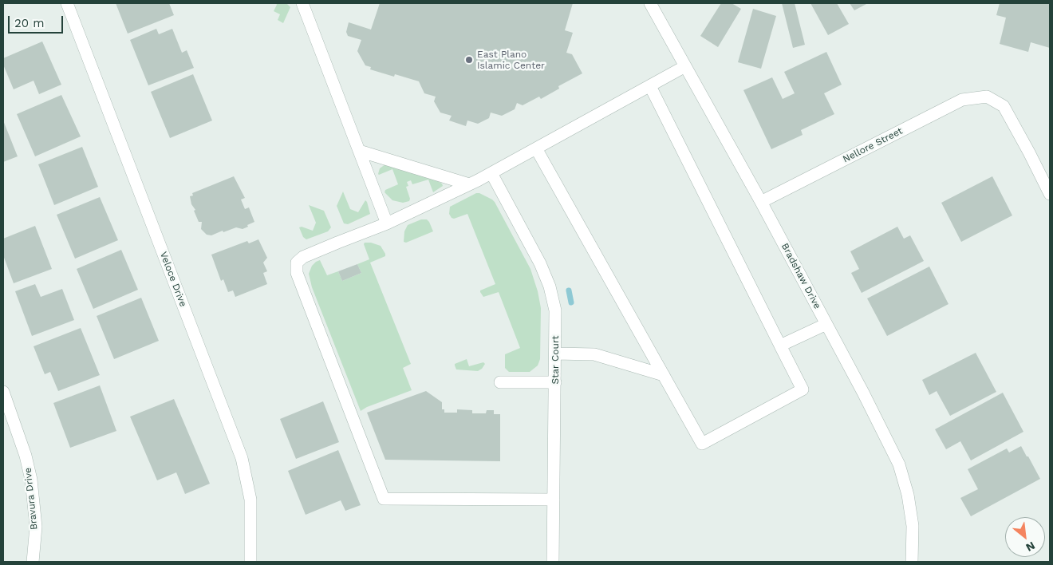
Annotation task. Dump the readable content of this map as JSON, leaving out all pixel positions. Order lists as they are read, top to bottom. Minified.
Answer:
{"streets":{"street":["Nellore Street","Bradshaw Drive","Veloce Drive","Star Court","Bravura Drive"]},"crossings":[["Nellore Street","Bradshaw Drive"]],"places":["East Plano Islamic Center"],"scale_bar":"20 m","north":"bottom right"}
